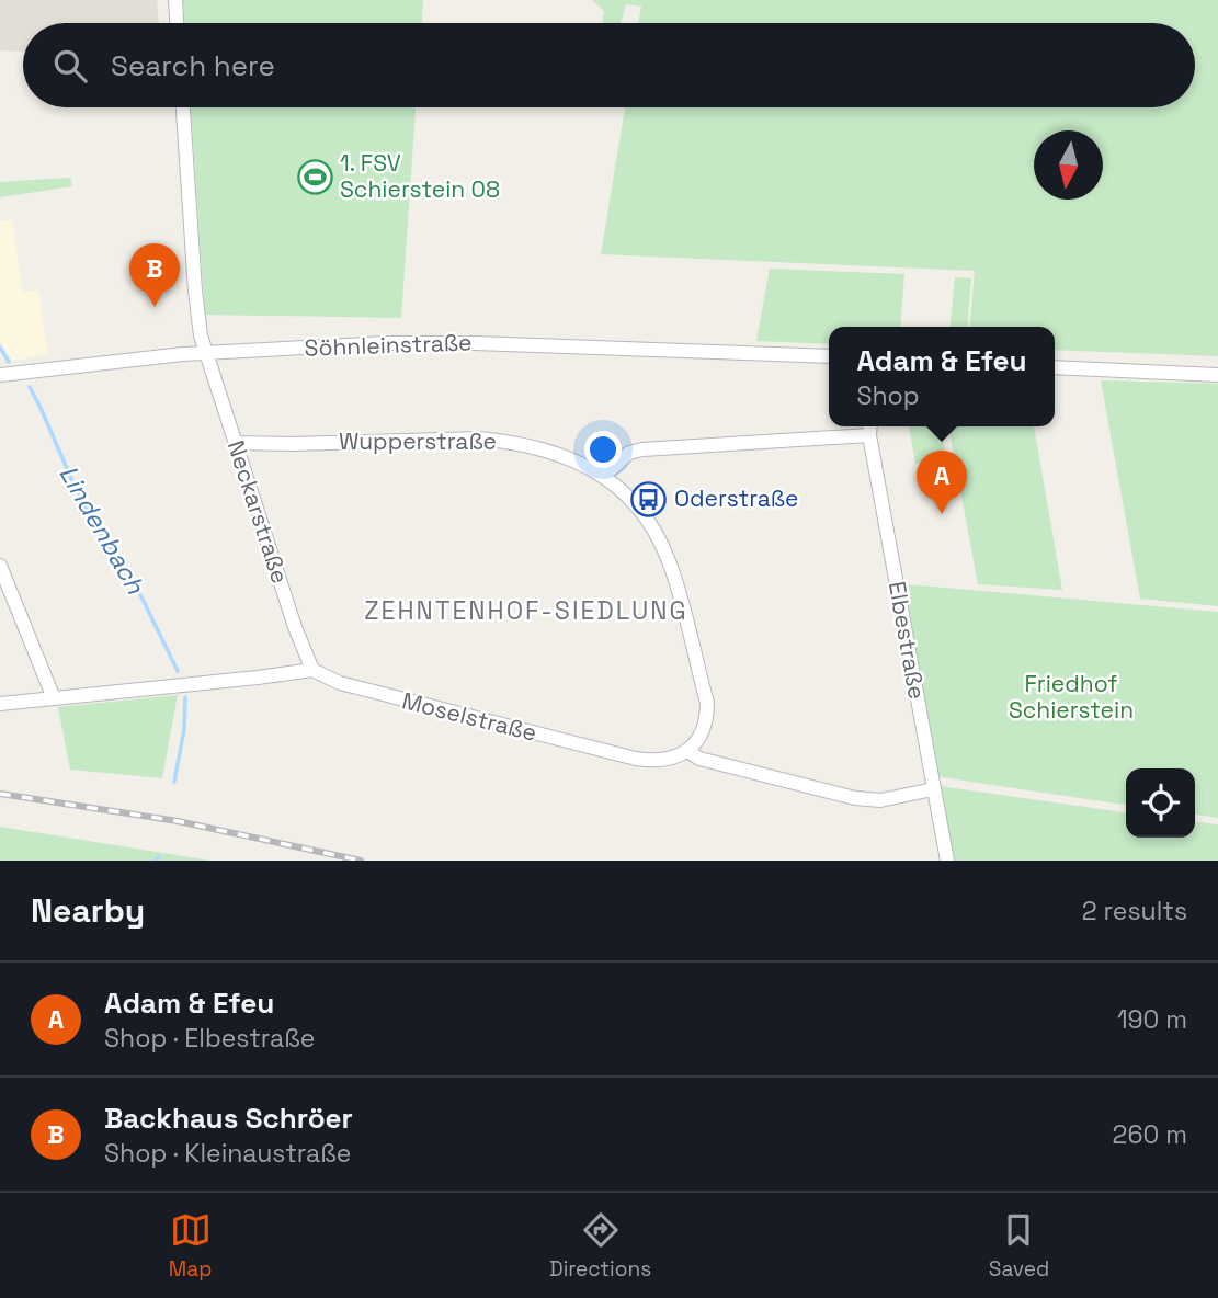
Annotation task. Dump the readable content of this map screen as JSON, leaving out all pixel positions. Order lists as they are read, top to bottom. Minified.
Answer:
{"streets":{"street":["Söhnleinstraße","Wupperstraße","Neckarstraße","Elbestraße","Moselstraße"]},"crossings":[["Söhnleinstraße","Neckarstraße"],["Wupperstraße","Neckarstraße"],["Wupperstraße","Moselstraße"],["Neckarstraße","Moselstraße"]],"districts":["ZEHNTENHOF-SIEDLUNG"],"water":["Lindenbach"],"parks":["Friedhof Schierstein"],"places":{"sports":["1. FSV Schierstein 08"],"bus stop":["Oderstraße"]},"north":"bottom","page":{"search":"Search here","pins":["B","A"],"popup":["Adam & Efeu","Shop"],"heading":["Nearby","2 results"],"list":[{"mark":"A","name":"Adam & Efeu","note":"Shop · Elbestraße","value":"190 m"},{"mark":"B","name":"Backhaus Schröer","note":"Shop · Kleinaustraße","value":"260 m"}],"nav":["Map","Directions","Saved"]}}
